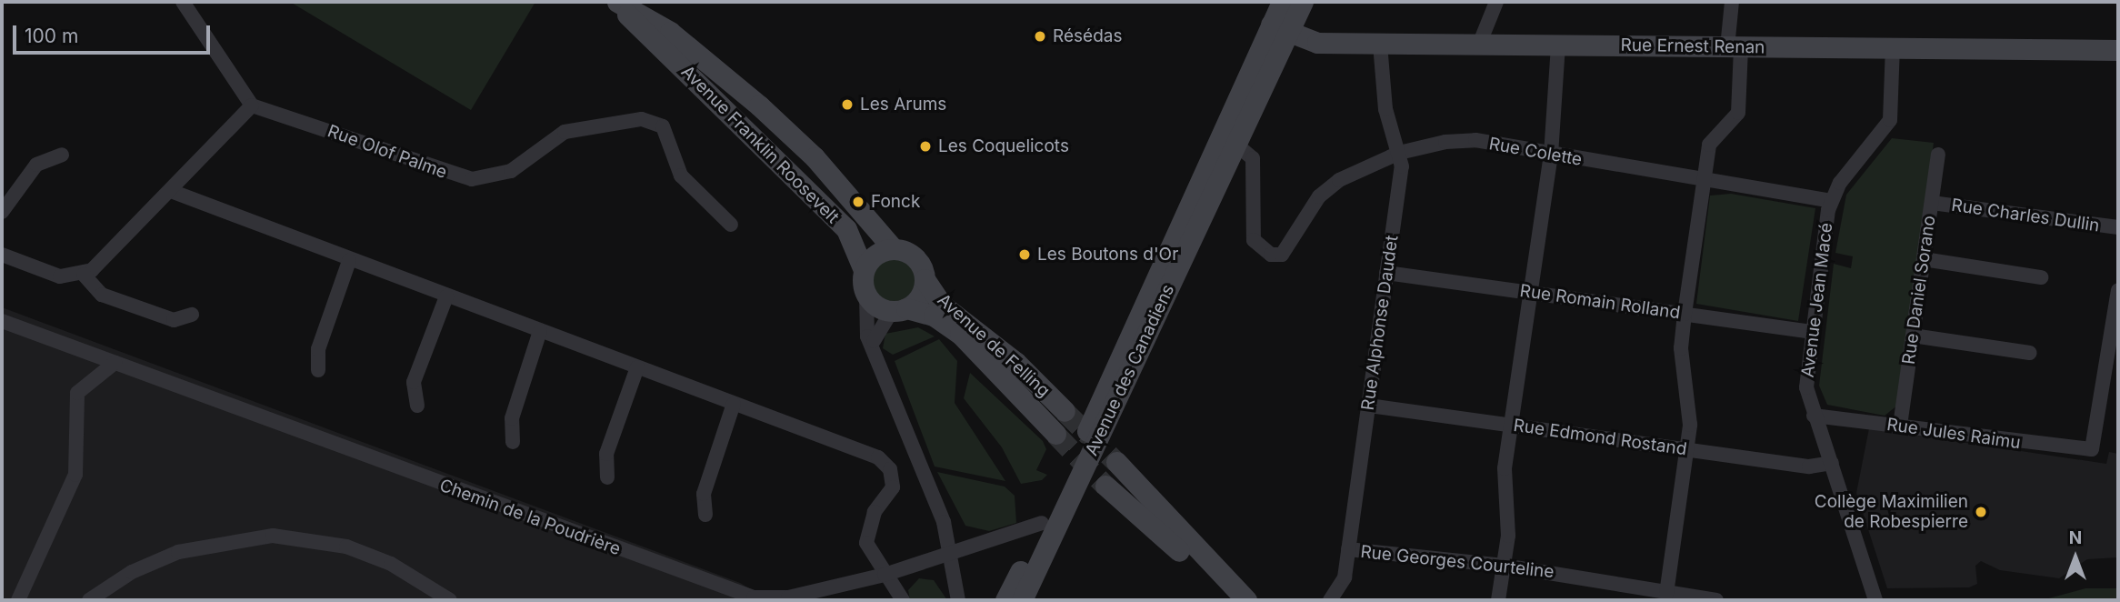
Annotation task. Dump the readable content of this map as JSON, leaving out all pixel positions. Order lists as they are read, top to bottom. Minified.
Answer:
{"streets":{"street":["Rue Ernest Renan","Avenue Franklin Roosevelt","Rue Olof Palme","Rue Colette","Rue Charles Dullin","Rue Daniel Sorano","Avenue Jean Macé","Rue Romain Rolland","Rue Alphonse Daudet","Avenue de Felling","Avenue des Canadiens","Rue Jules Raimu","Rue Edmond Rostand","Chemin de la Poudrière","Rue Georges Courteline"]},"crossings":[["Rue Ernest Renan","Avenue Jean Macé"],["Rue Ernest Renan","Rue Alphonse Daudet"],["Rue Ernest Renan","Avenue des Canadiens"],["Avenue Franklin Roosevelt","Avenue de Felling"],["Rue Colette","Avenue Jean Macé"],["Rue Colette","Rue Alphonse Daudet"],["Rue Colette","Avenue des Canadiens"],["Rue Charles Dullin","Rue Daniel Sorano"],["Rue Daniel Sorano","Rue Jules Raimu"],["Avenue Jean Macé","Rue Romain Rolland"],["Avenue Jean Macé","Rue Jules Raimu"],["Avenue Jean Macé","Rue Edmond Rostand"],["Rue Romain Rolland","Rue Alphonse Daudet"],["Rue Alphonse Daudet","Rue Edmond Rostand"],["Rue Alphonse Daudet","Rue Georges Courteline"],["Avenue des Canadiens","Chemin de la Poudrière"]],"places":["Résédas","Les Arums","Les Coquelicots","Fonck","Les Boutons d'Or","Collège Maximilien de Robespierre"],"scale_bar":"100 m","north":"top"}
